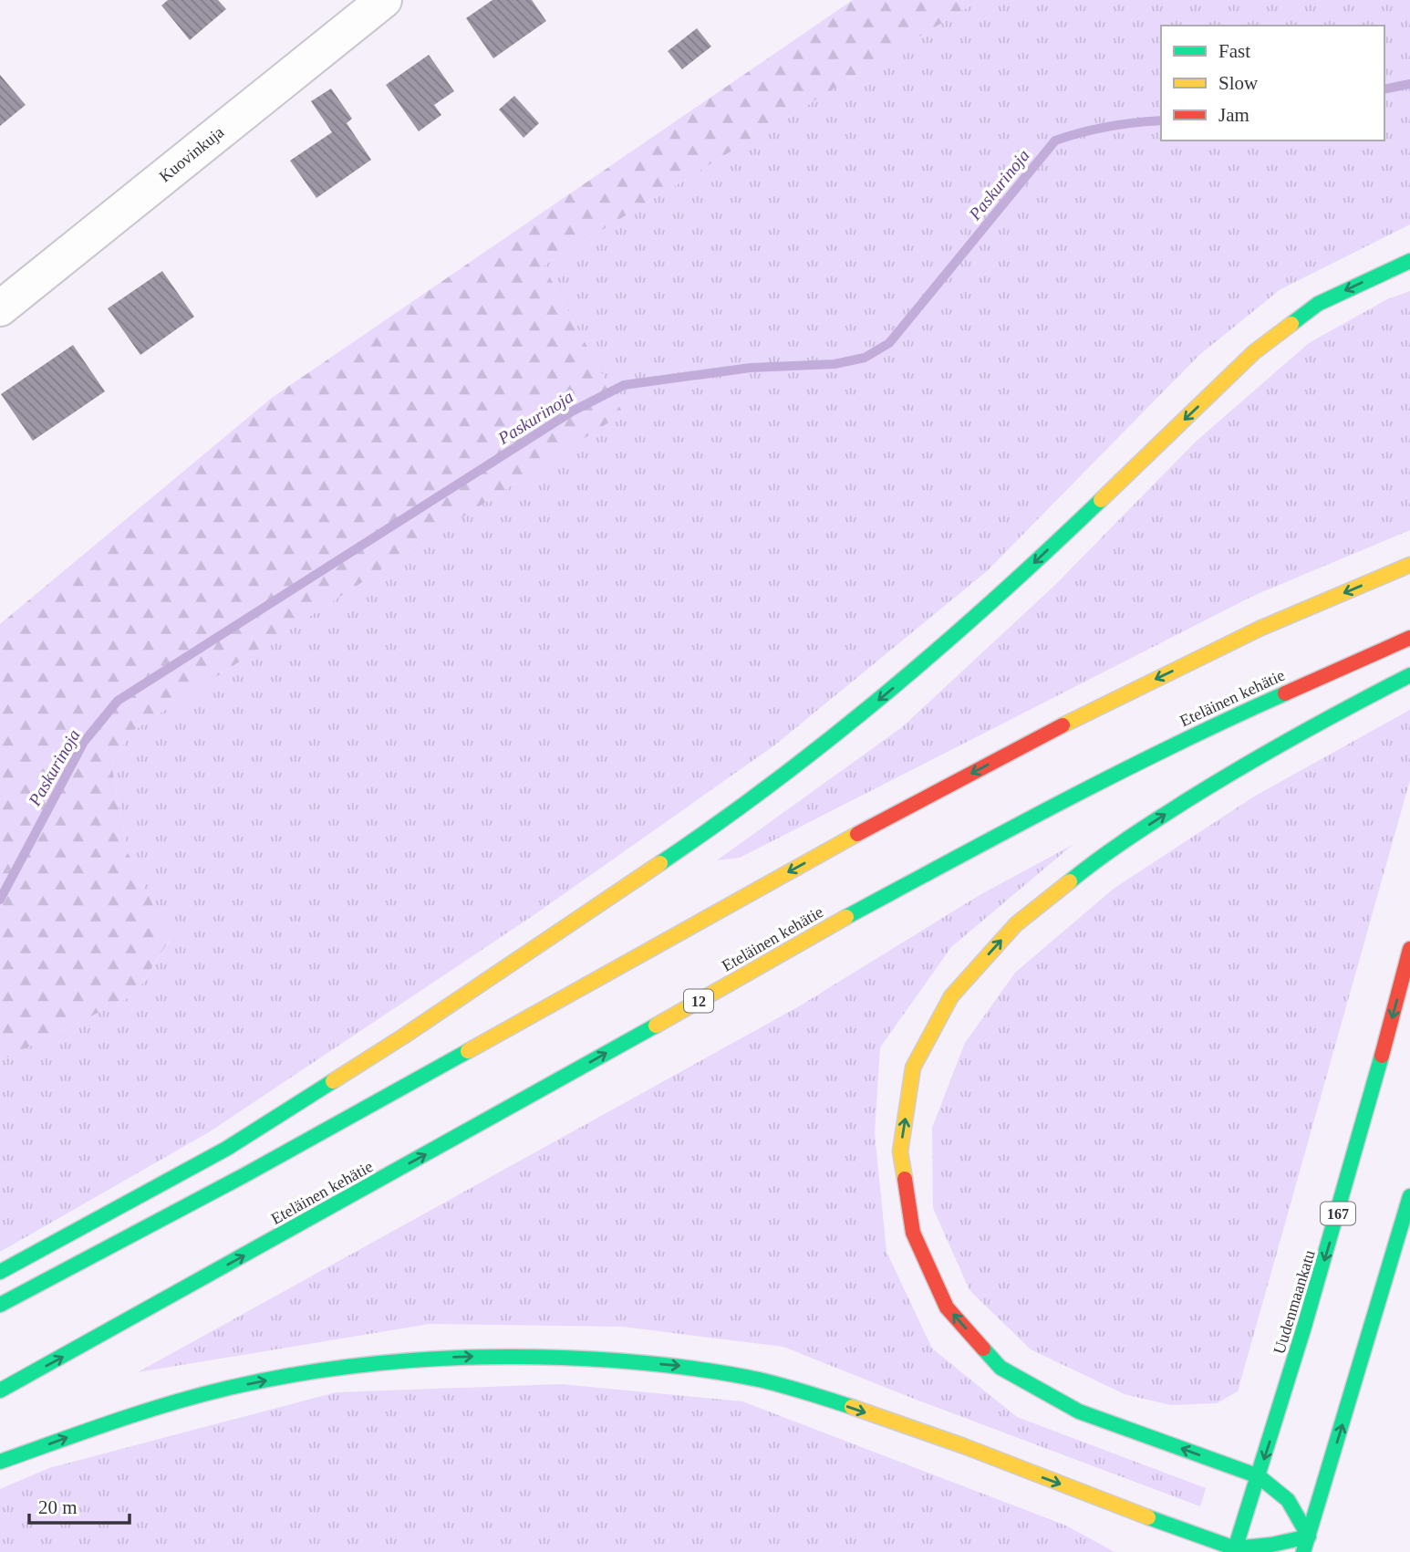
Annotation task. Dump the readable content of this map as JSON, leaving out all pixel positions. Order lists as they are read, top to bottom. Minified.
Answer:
{"streets":{"main road":["Eteläinen kehätie","12","167","Uudenmaankatu"],"street":["Kuovinkuja"]},"water":["Paskurinoja"],"legend":["Fast","Slow","Jam"],"scale_bar":"20 m"}
